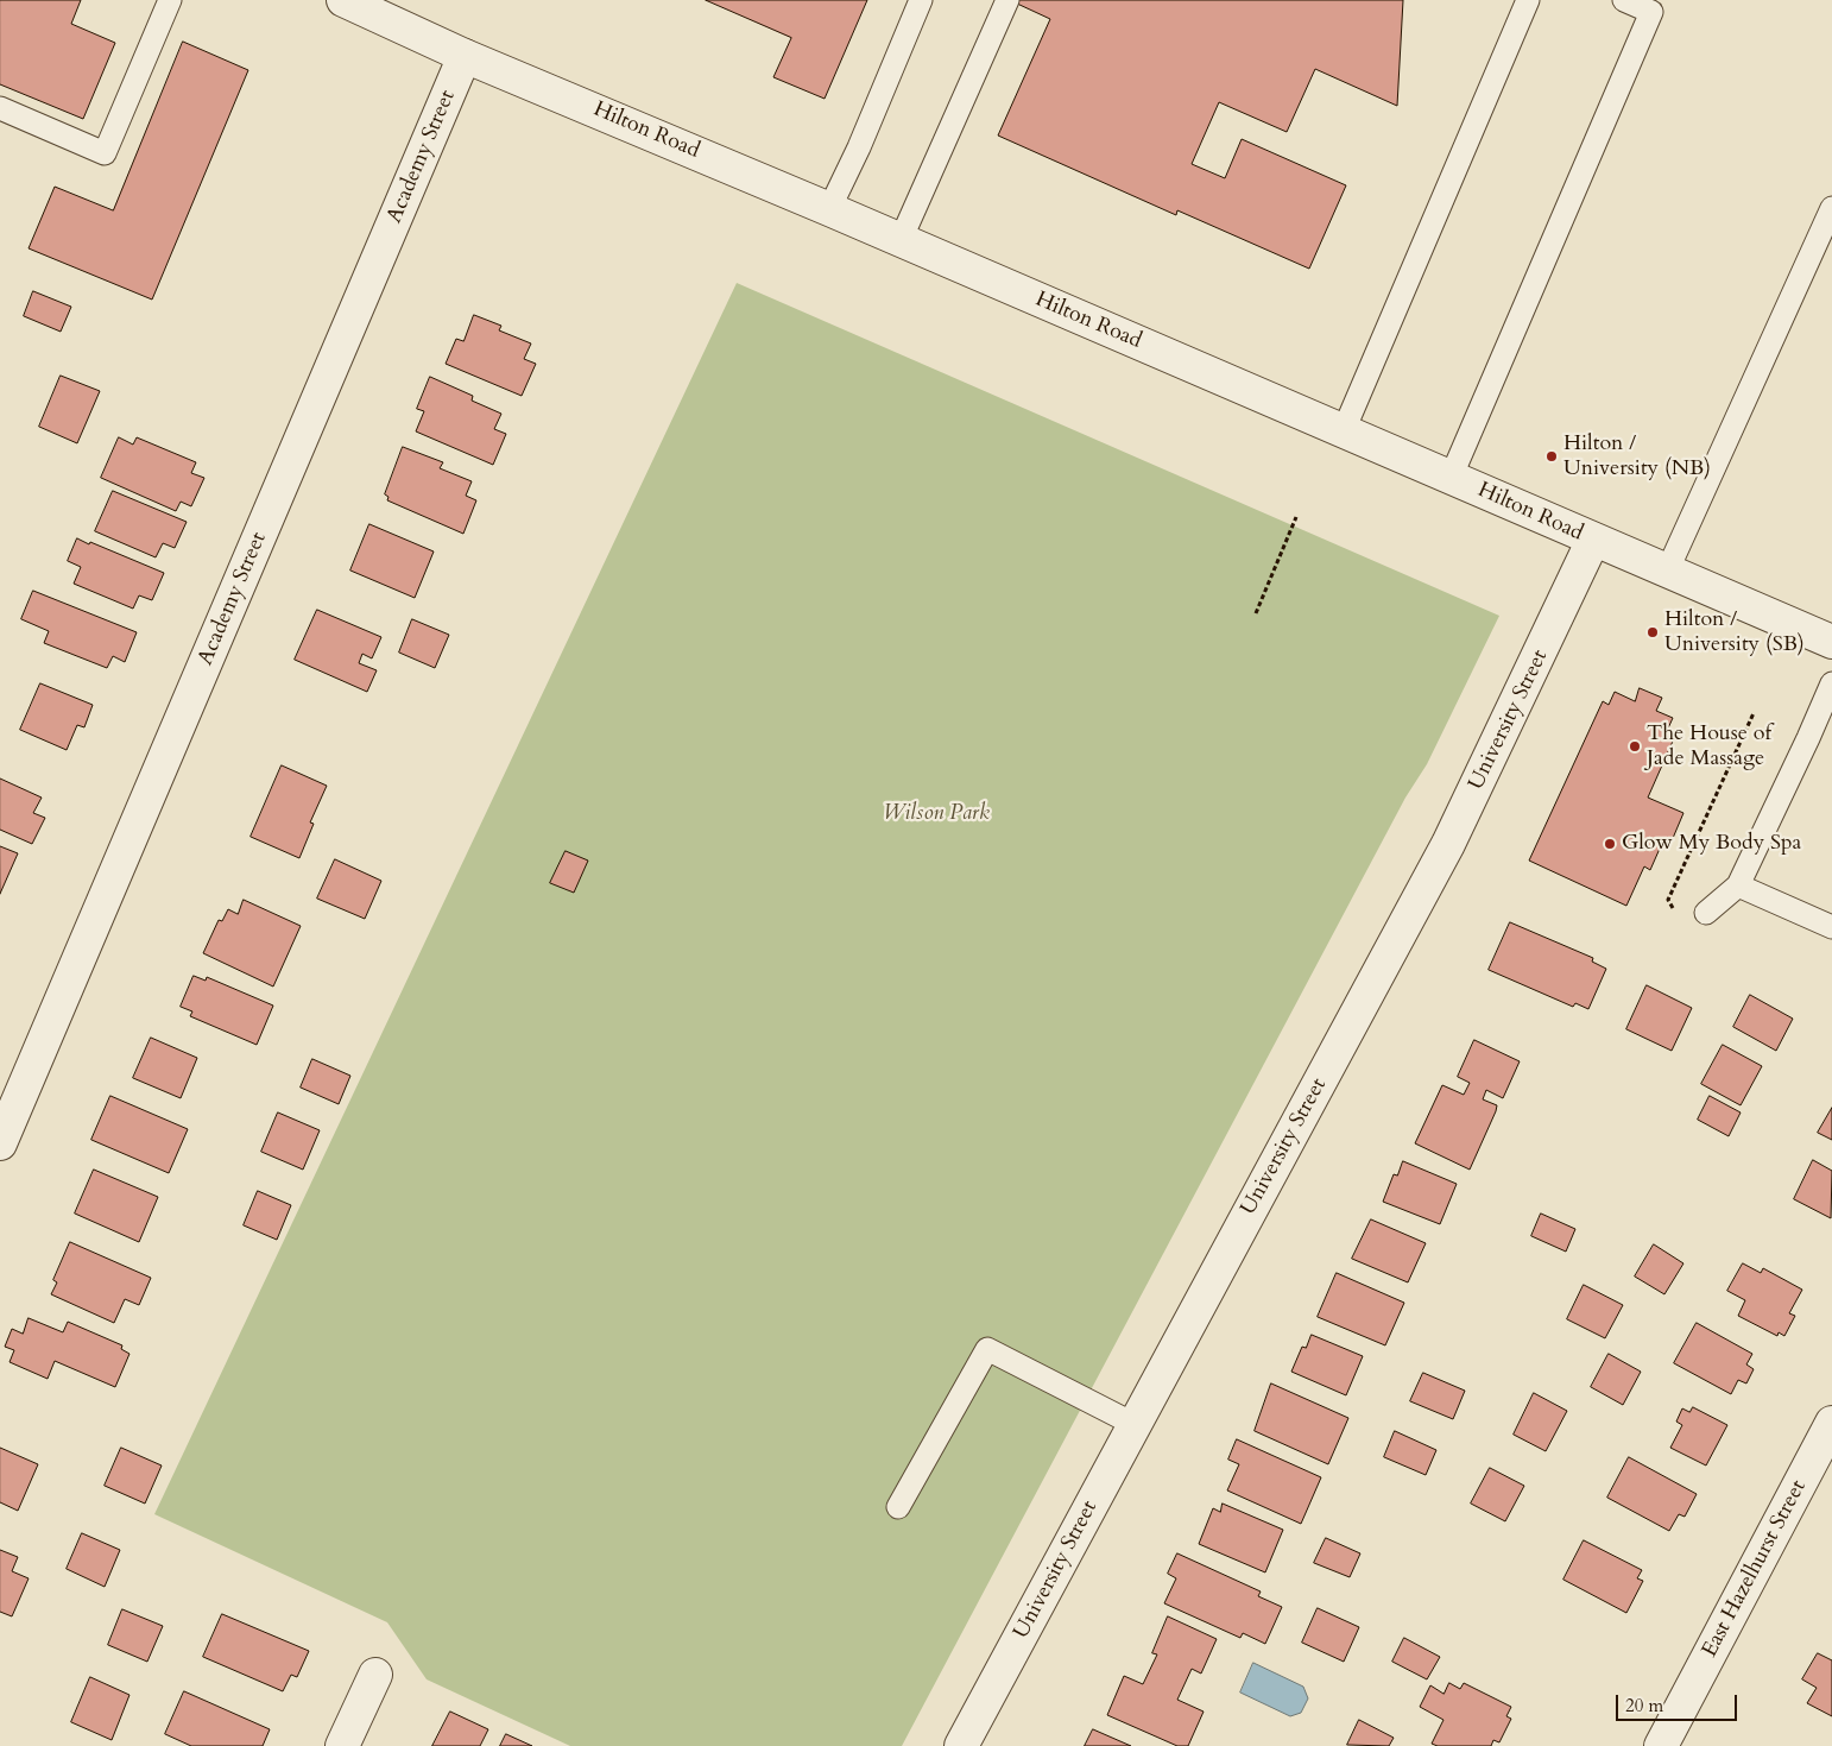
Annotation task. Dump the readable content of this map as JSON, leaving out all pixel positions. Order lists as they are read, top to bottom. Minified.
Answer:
{"streets":{"street":["Hilton Road","Academy Street","University Street","East Hazelhurst Street"]},"crossings":[["Hilton Road","Academy Street"],["Hilton Road","University Street"]],"parks":["Wilson Park"],"places":["Hilton / University (NB)","Hilton / University (SB)","The House of Jade Massage","Glow My Body Spa"],"scale_bar":"20 m"}
